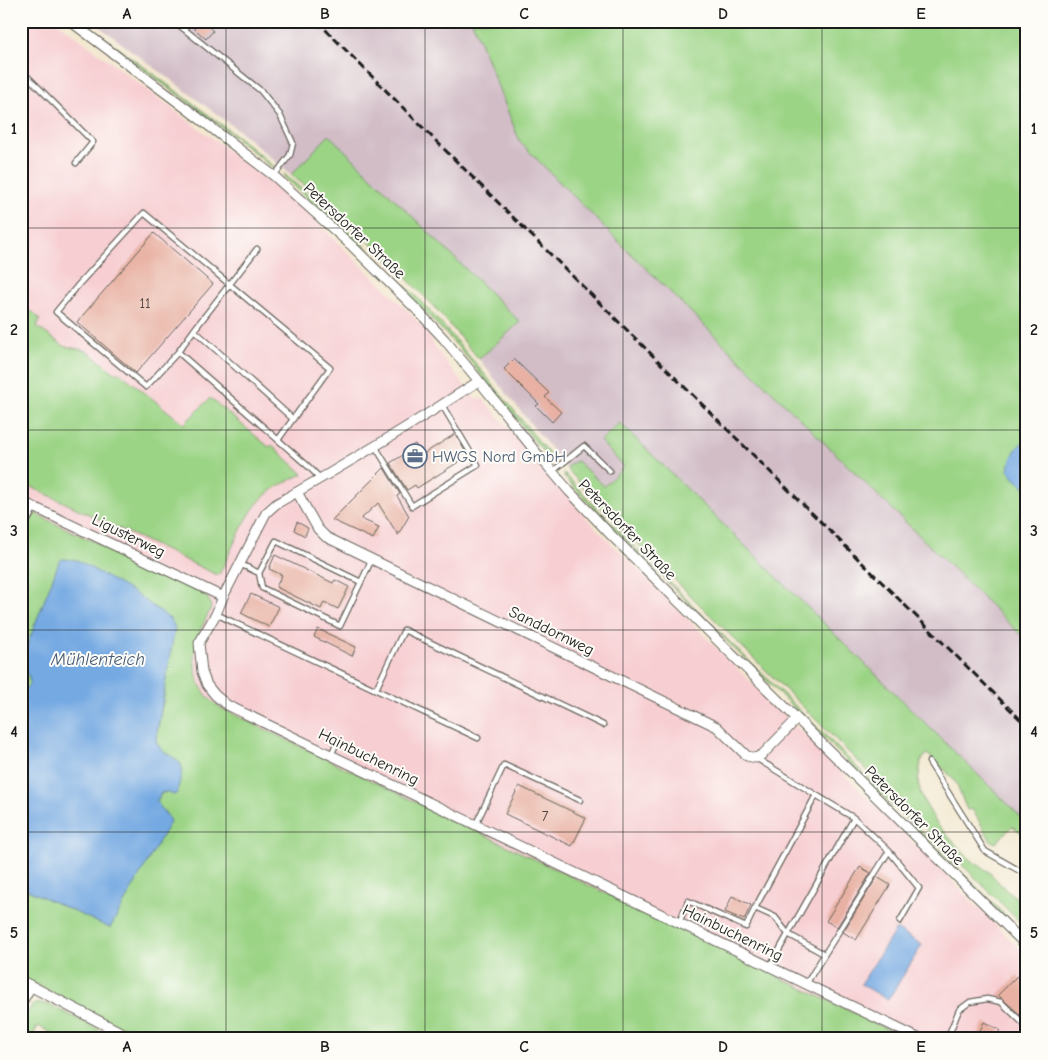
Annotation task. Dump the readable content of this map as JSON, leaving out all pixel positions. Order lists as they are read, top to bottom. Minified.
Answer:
{"streets":{"street":["Petersdorfer Straße","Ligusterweg","Sanddornweg","Hainbuchenring"]},"crossings":[["Petersdorfer Straße","Hainbuchenring"],["Ligusterweg","Hainbuchenring"],["Sanddornweg","Hainbuchenring"]],"water":["Mühlenteich"],"places":{"office":["HWGS Nord GmbH"]},"house_numbers":["11","7"],"grid":{"columns":["A","B","C","D","E"],"rows":["1","2","3","4","5"]}}
